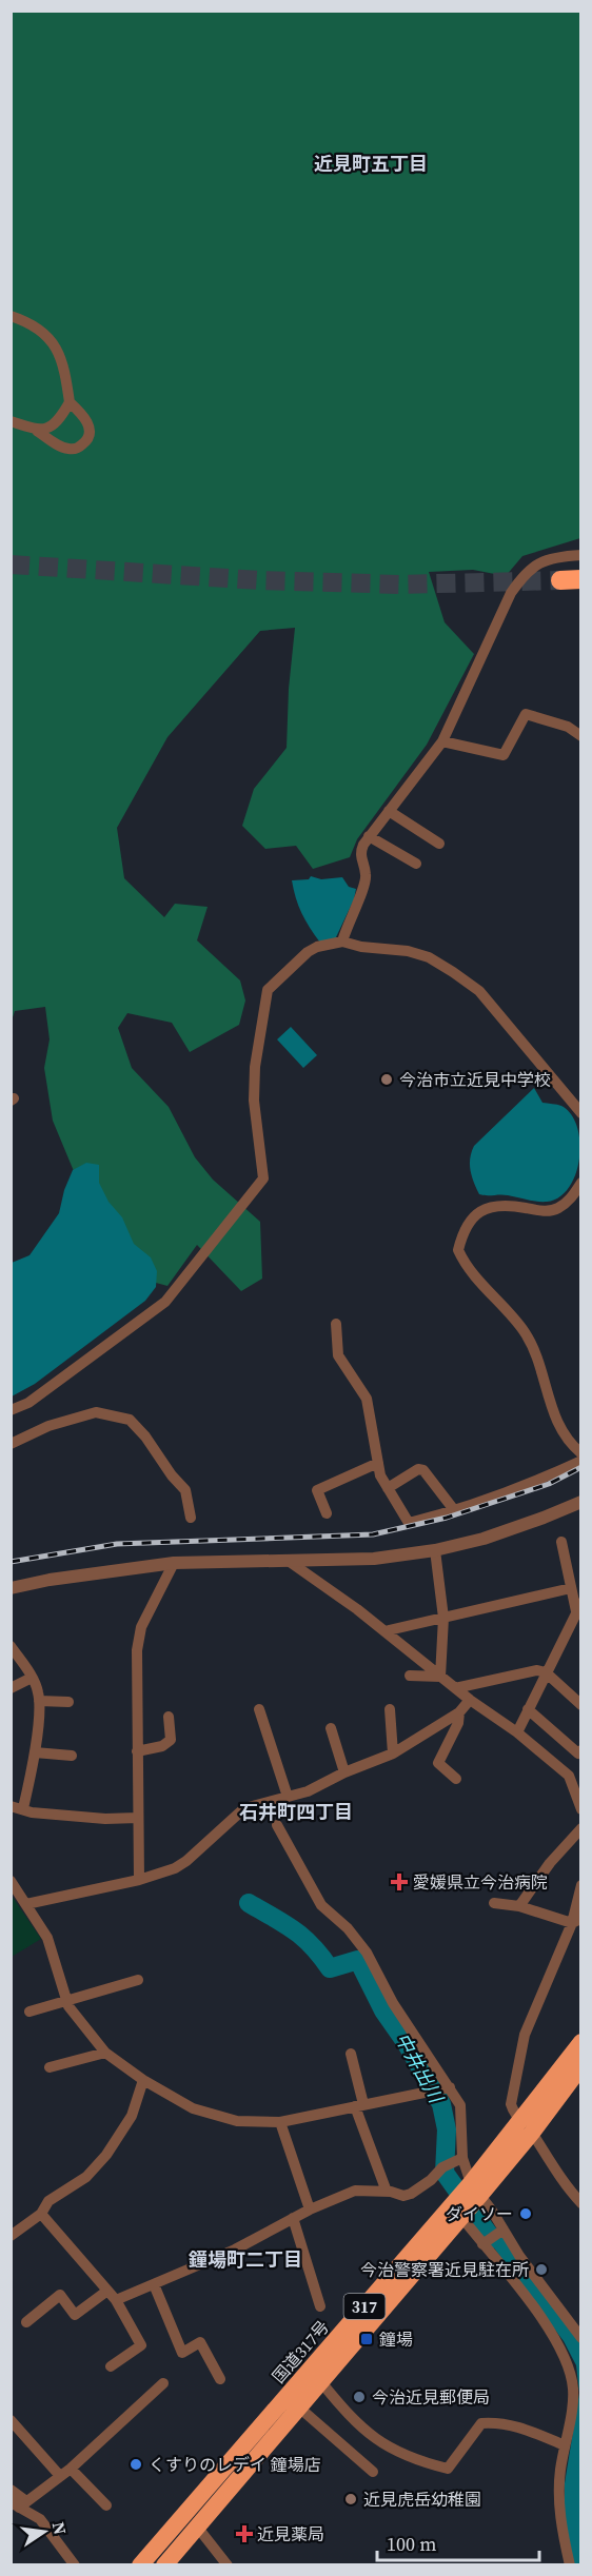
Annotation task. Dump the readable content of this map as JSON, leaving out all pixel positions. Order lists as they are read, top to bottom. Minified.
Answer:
{"streets":{"highway":["317","国道317号"]},"districts":["近見町五丁目","石井町四丁目","鐘場町二丁目"],"water":["中井出川"],"places":{"other":["今治市立近見中学校","ダイソー","今治警察署近見駐在所","今治近見郵便局","くすりのレデイ 鐘場店","近見虎岳幼稚園"],"health":["愛媛県立今治病院","近見薬局"],"transit":["鐘場"]},"scale_bar":"100 m","north":"right"}
